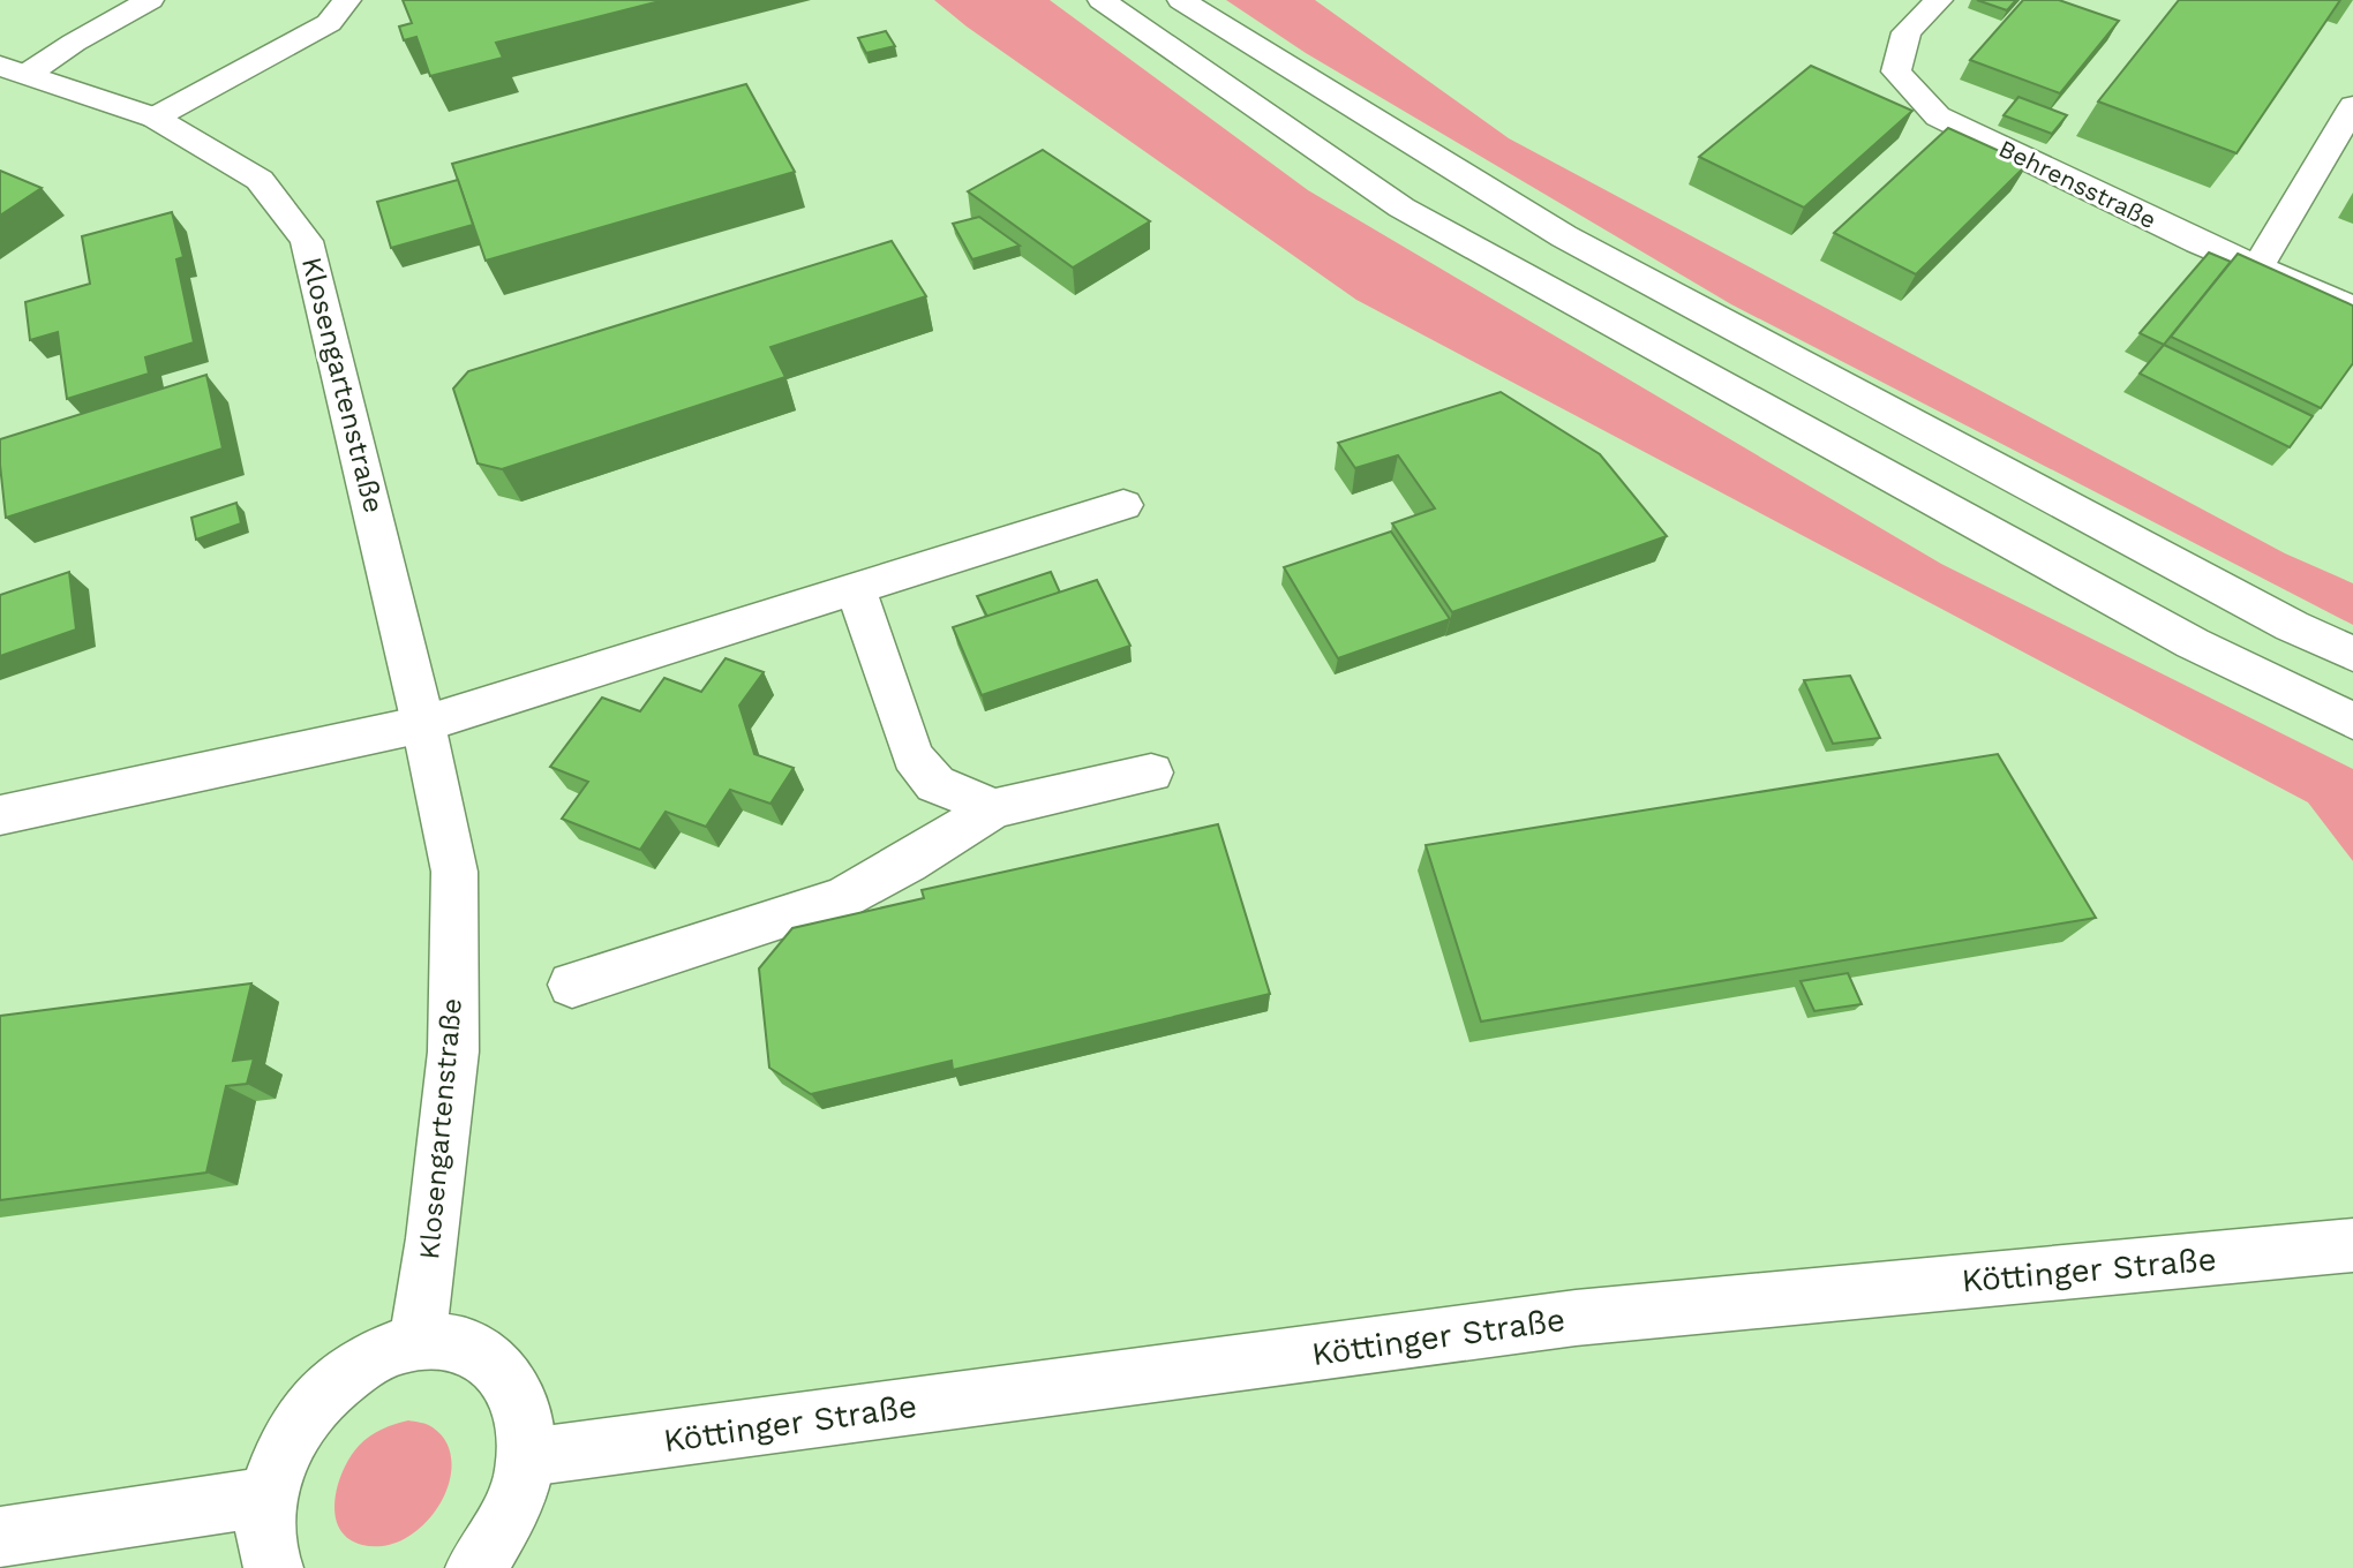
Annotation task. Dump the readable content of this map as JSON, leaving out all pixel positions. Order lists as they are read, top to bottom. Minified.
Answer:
{"streets":{"main road":["Behrensstraße","Klosengartenstraße","Köttinger Straße"]}}
